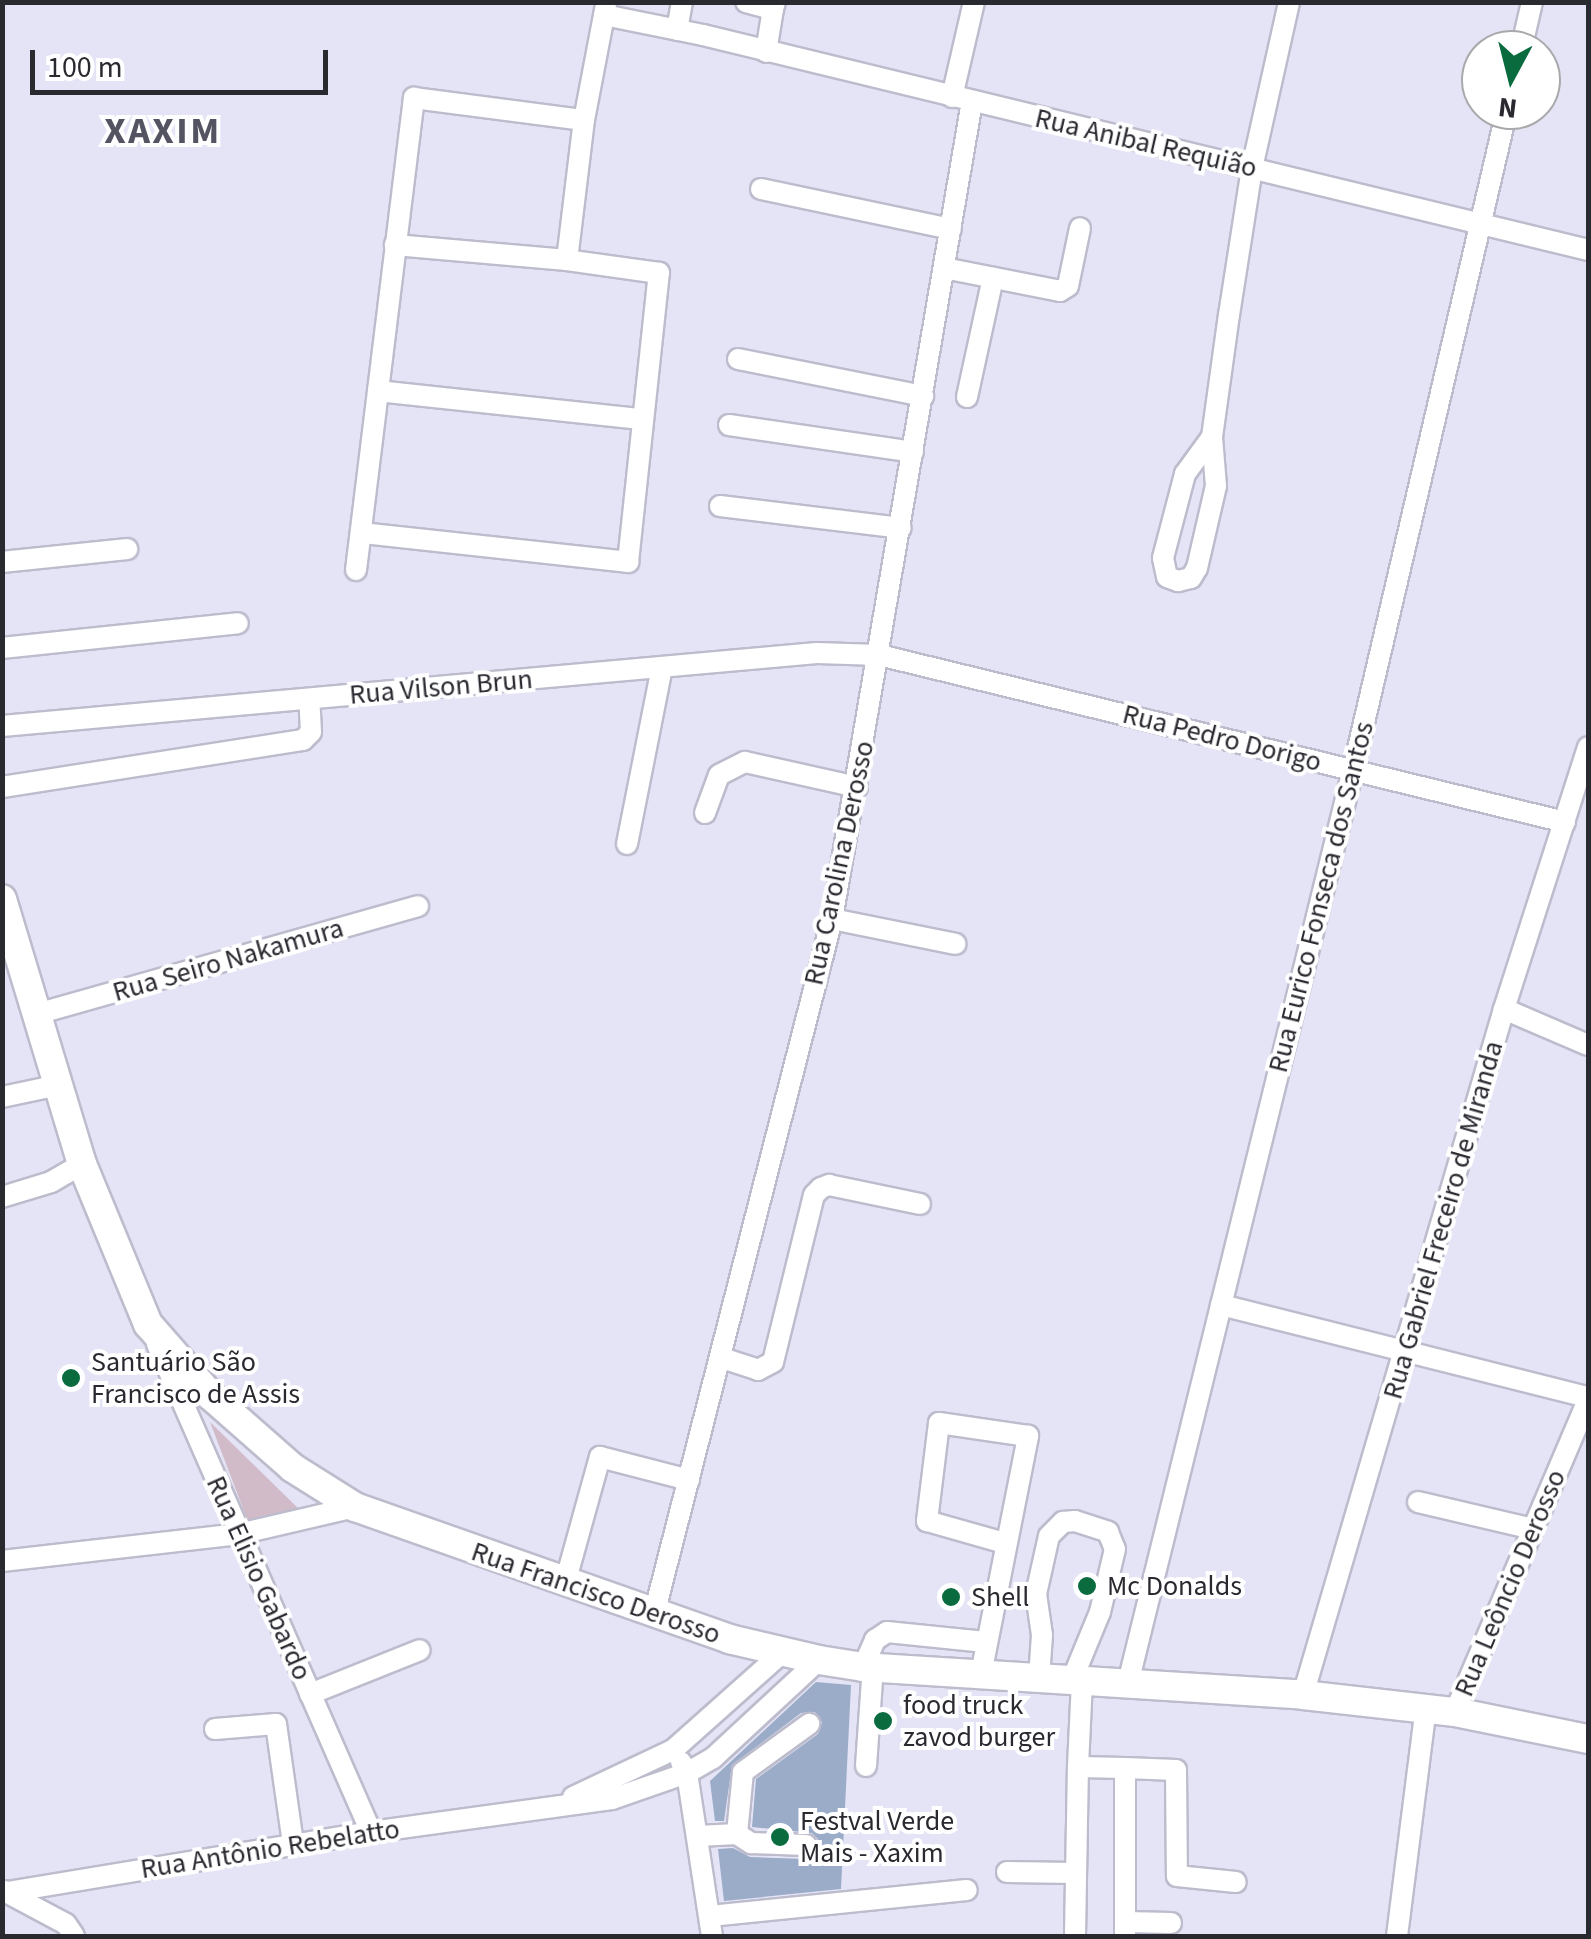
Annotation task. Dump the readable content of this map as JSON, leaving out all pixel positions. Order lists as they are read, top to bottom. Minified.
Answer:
{"streets":{"main road":["Rua Francisco Derosso"],"street":["Rua Anibal Requião","Rua Vilson Brun","Rua Pedro Dorigo","Rua Carolina Derosso","Rua Eurico Fonseca dos Santos","Rua Seiro Nakamura","Rua Gabriel Freceiro de Miranda","Rua Elisio Gabardo","Rua Leôncio Derosso","Rua Antônio Rebelatto"]},"crossings":[["Rua Anibal Requião","Rua Carolina Derosso"],["Rua Anibal Requião","Rua Eurico Fonseca dos Santos"],["Rua Vilson Brun","Rua Pedro Dorigo"],["Rua Vilson Brun","Rua Carolina Derosso"],["Rua Pedro Dorigo","Rua Carolina Derosso"],["Rua Pedro Dorigo","Rua Eurico Fonseca dos Santos"],["Rua Pedro Dorigo","Rua Gabriel Freceiro de Miranda"],["Rua Carolina Derosso","Rua Francisco Derosso"],["Rua Eurico Fonseca dos Santos","Rua Francisco Derosso"],["Rua Seiro Nakamura","Rua Francisco Derosso"],["Rua Gabriel Freceiro de Miranda","Rua Francisco Derosso"],["Rua Elisio Gabardo","Rua Francisco Derosso"],["Rua Elisio Gabardo","Rua Antônio Rebelatto"],["Rua Leôncio Derosso","Rua Francisco Derosso"],["Rua Francisco Derosso","Rua Antônio Rebelatto"]],"districts":["XAXIM"],"places":["Santuário São Francisco de Assis","Mc Donalds","Shell","food truck zavod burger","Festval Verde Mais - Xaxim"],"scale_bar":"100 m","north":"bottom"}
